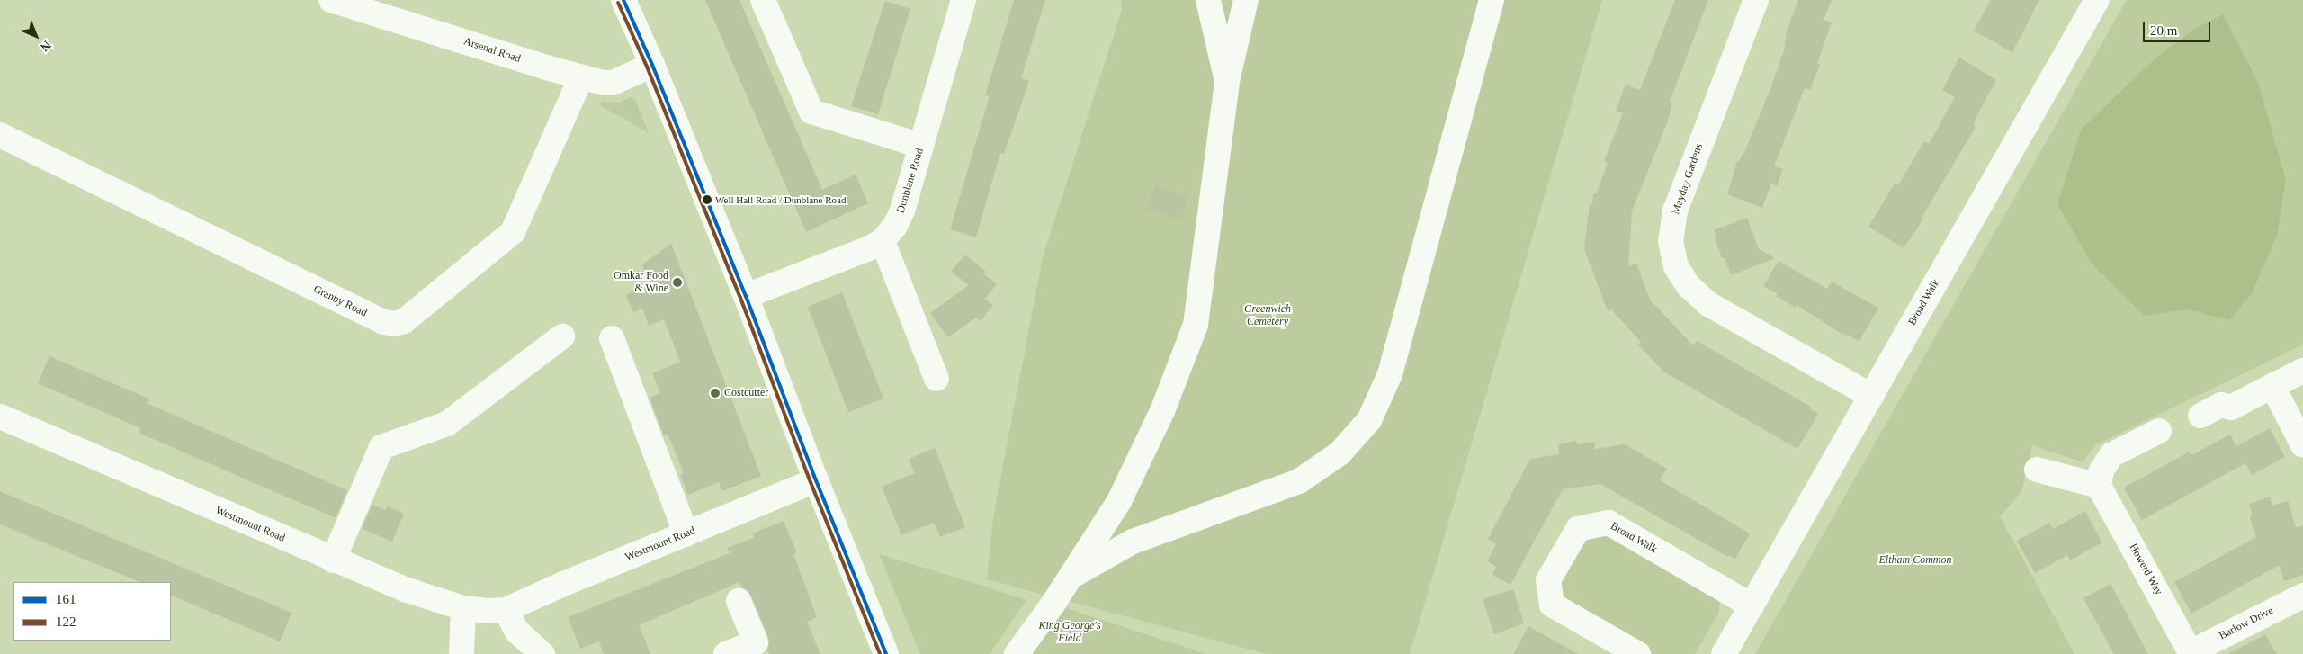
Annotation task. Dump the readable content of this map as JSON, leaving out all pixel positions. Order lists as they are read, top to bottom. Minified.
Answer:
{"streets":{"main road":["Arsenal Road","Mayday Gardens","Dunblane Road","Granby Road","Broad Walk","Westmount Road","Howerd Way","Barlow Drive"]},"crossings":[["Arsenal Road","Granby Road"],["Mayday Gardens","Broad Walk"],["Howerd Way","Barlow Drive"]],"parks":["Greenwich Cemetery","Eltham Common","King George's Field"],"places":["Well Hall Road / Dunblane Road","Omkar Food & Wine","Costcutter"],"lines":["transit line 161","transit line 122"],"legend":["161","122"],"scale_bar":"20 m","north":"bottom right"}
